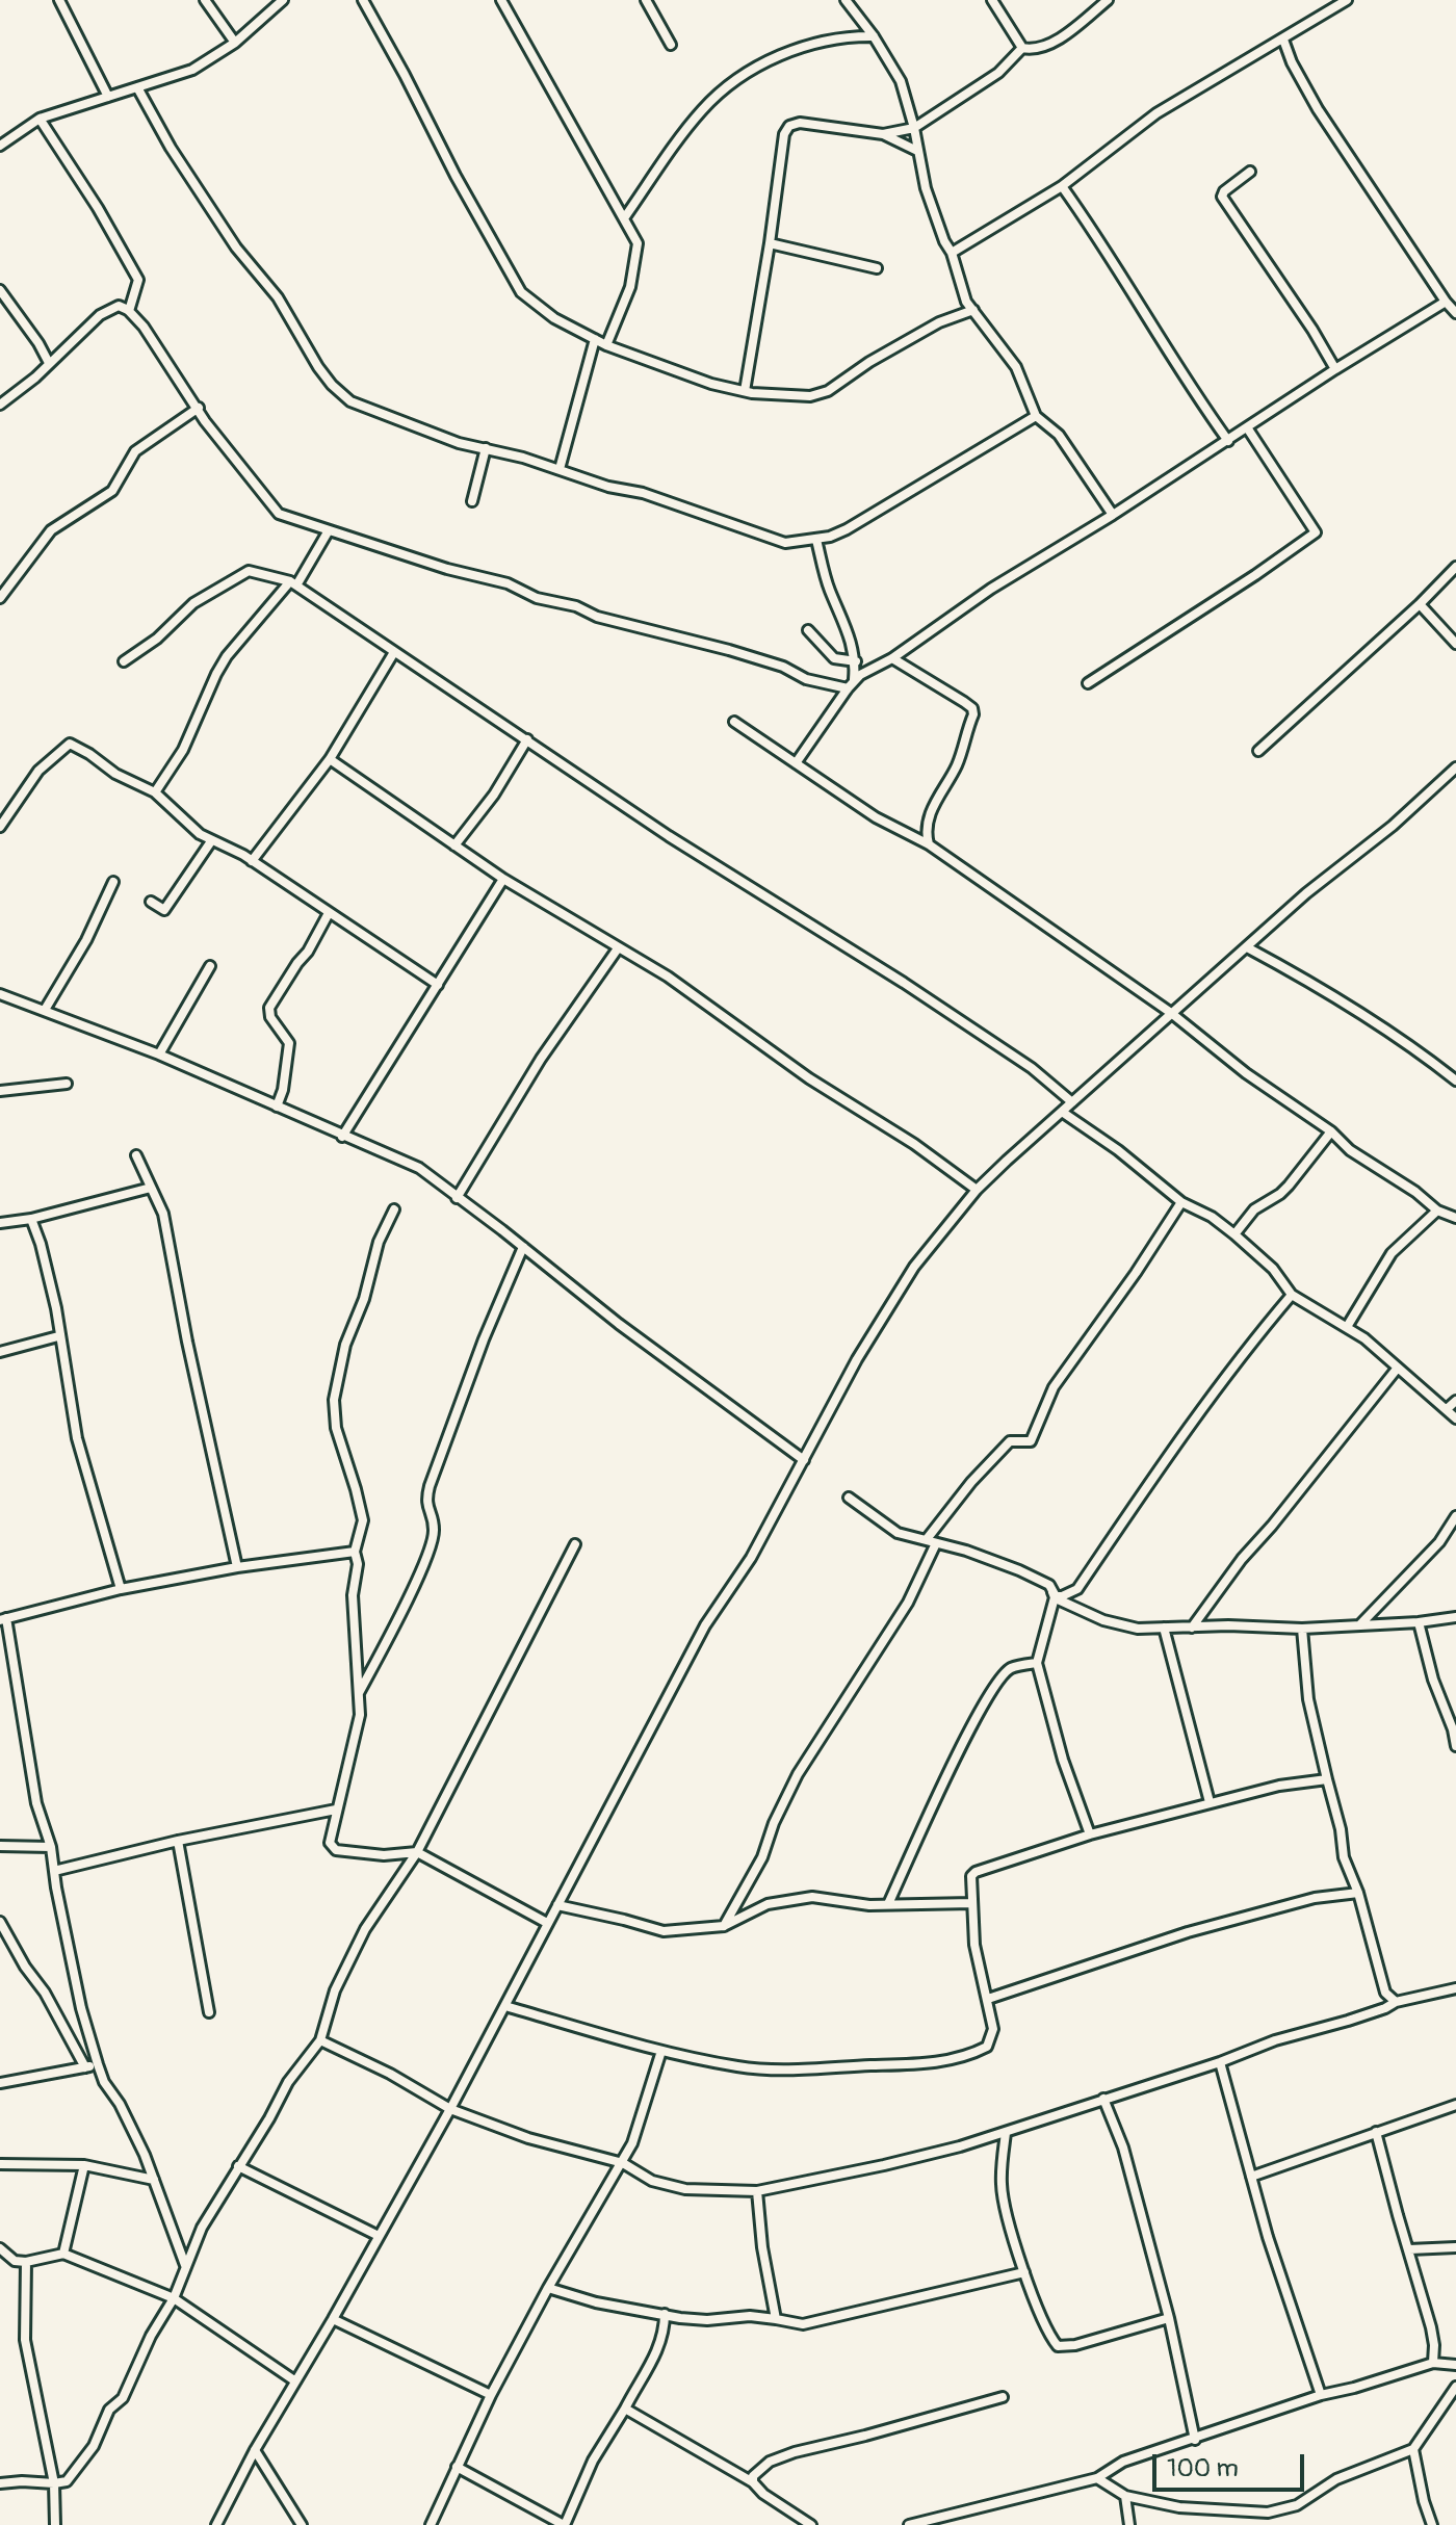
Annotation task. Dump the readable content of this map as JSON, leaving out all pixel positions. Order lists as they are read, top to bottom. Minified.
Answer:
{"scale_bar":"100 m"}
